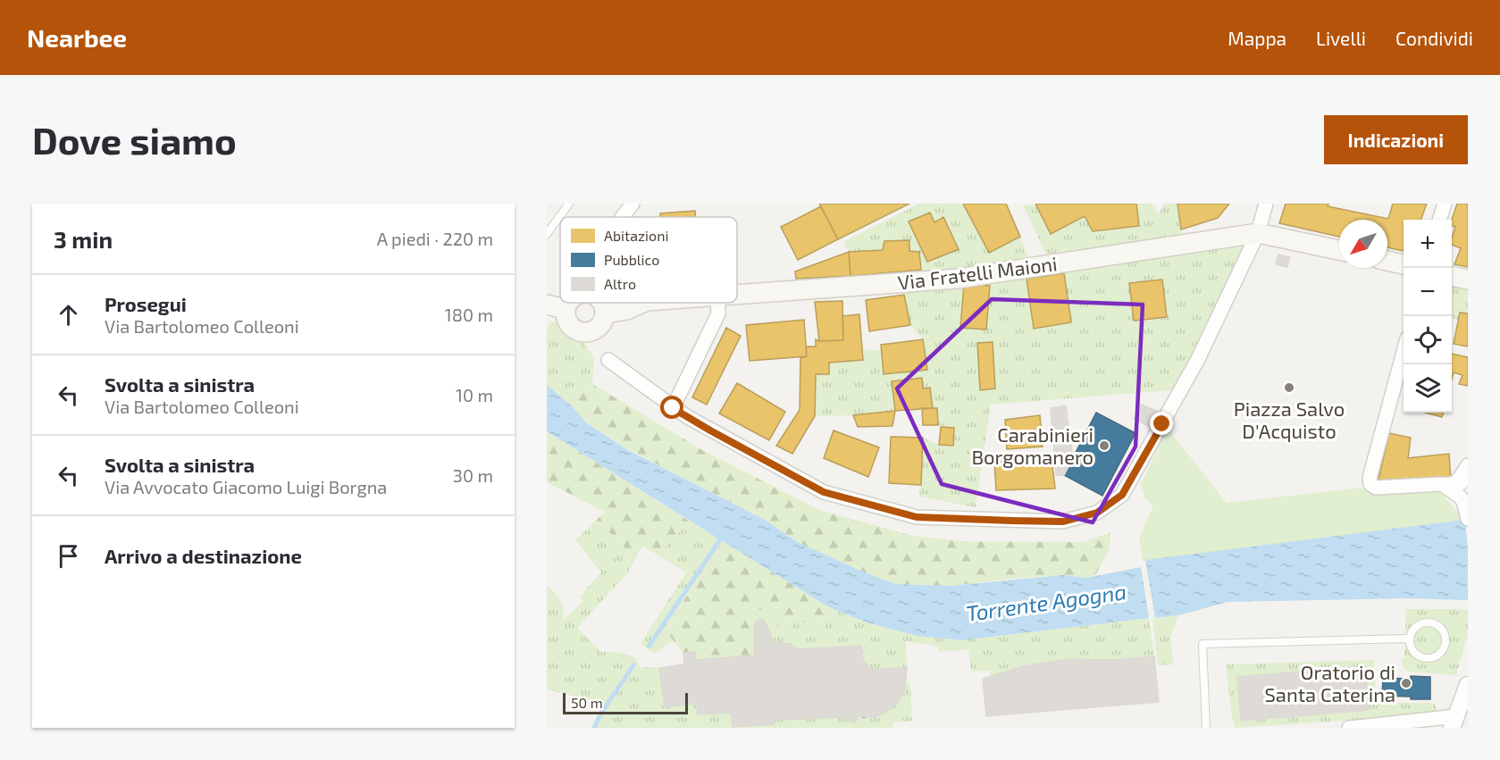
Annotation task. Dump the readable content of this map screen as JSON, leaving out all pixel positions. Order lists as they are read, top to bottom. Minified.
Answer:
{"streets":{"main road":["Via Fratelli Maioni"]},"water":["Torrente Agogna"],"places":["Piazza Salvo D'Acquisto","Carabinieri Borgomanero","Oratorio di Santa Caterina"],"legend":["Abitazioni","Pubblico","Altro"],"scale_bar":"50 m","north":"bottom left","page":{"header":"Nearbee","nav":["Mappa","Livelli","Condividi"],"buttons":"Indicazioni","title":"Dove siamo","heading":["3 min","A piedi · 220 m"],"map_buttons":["+","−"],"list":[["Prosegui","Via Bartolomeo Colleoni","180 m"],["Svolta a sinistra","Via Bartolomeo Colleoni","10 m"],["Svolta a sinistra","Via Avvocato Giacomo Luigi Borgna","30 m"],"Arrivo a destinazione"],"scale":"50 m"}}
